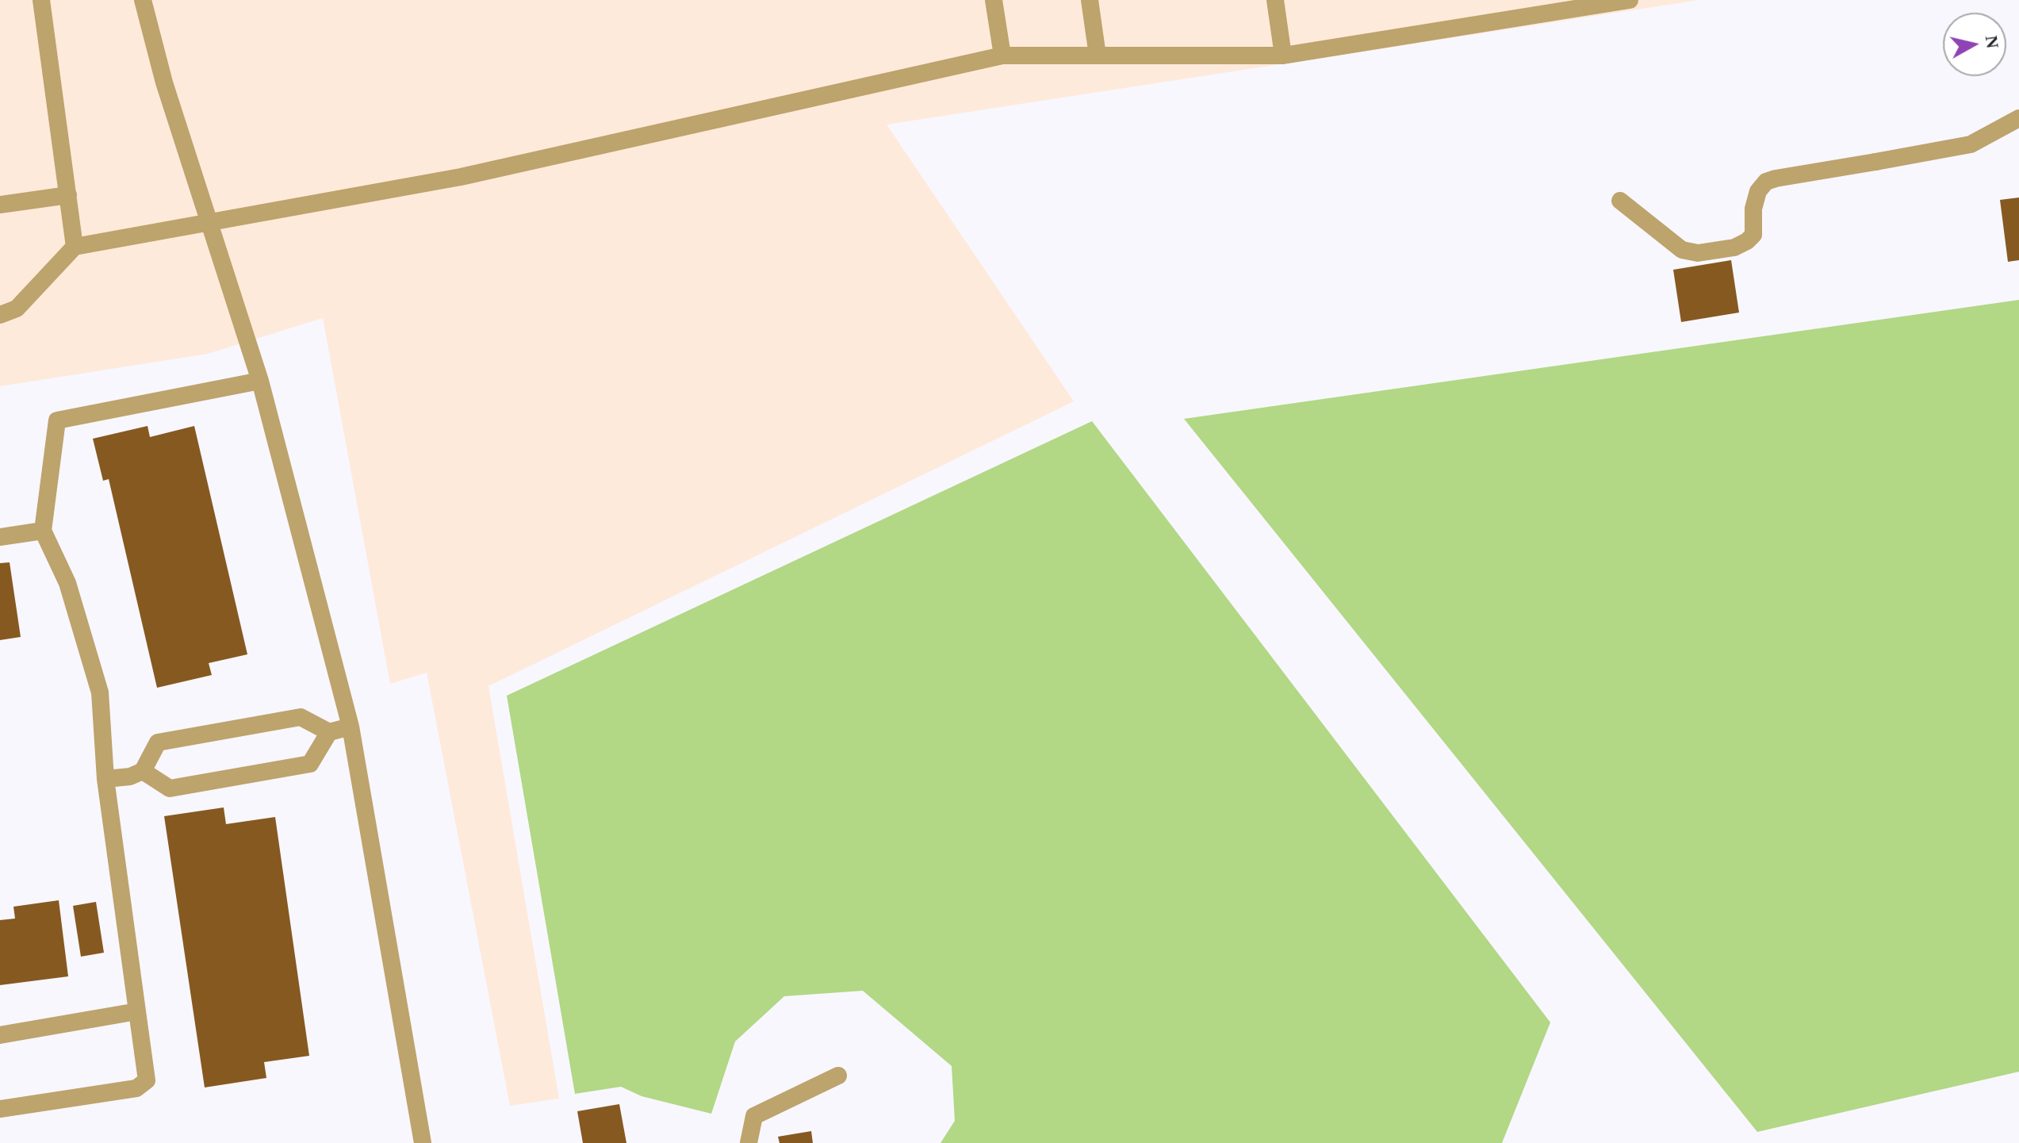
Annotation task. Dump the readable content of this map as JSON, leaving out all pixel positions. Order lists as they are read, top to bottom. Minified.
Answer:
{"north":"right"}
